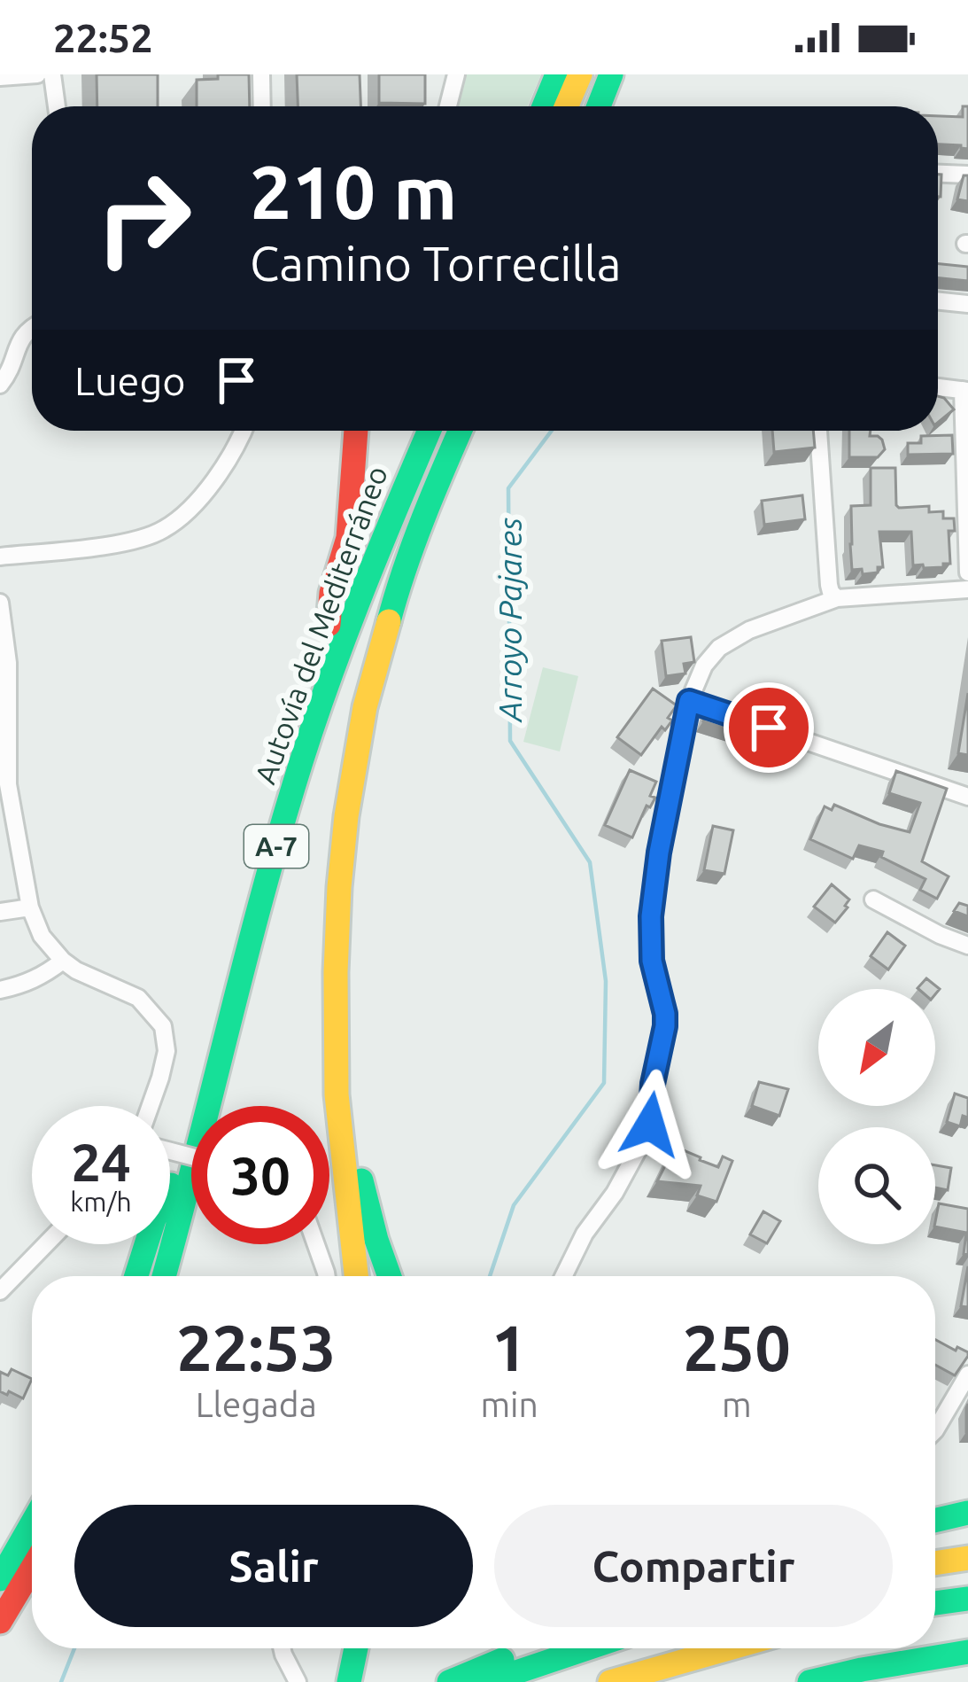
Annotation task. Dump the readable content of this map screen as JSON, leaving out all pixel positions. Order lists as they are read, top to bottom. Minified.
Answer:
{"streets":{"highway":["Autovía del Mediterráneo","A-7"]},"water":["Arroyo Pajares"],"north":"bottom left","page":{"status":"22:52","turn":["210 m","Camino Torrecilla"],"then":"Luego","speed":"24 km/h","limit":"30","eta":["22:53","Llegada","1","min","250","m"],"buttons":["Salir","Compartir"]}}
